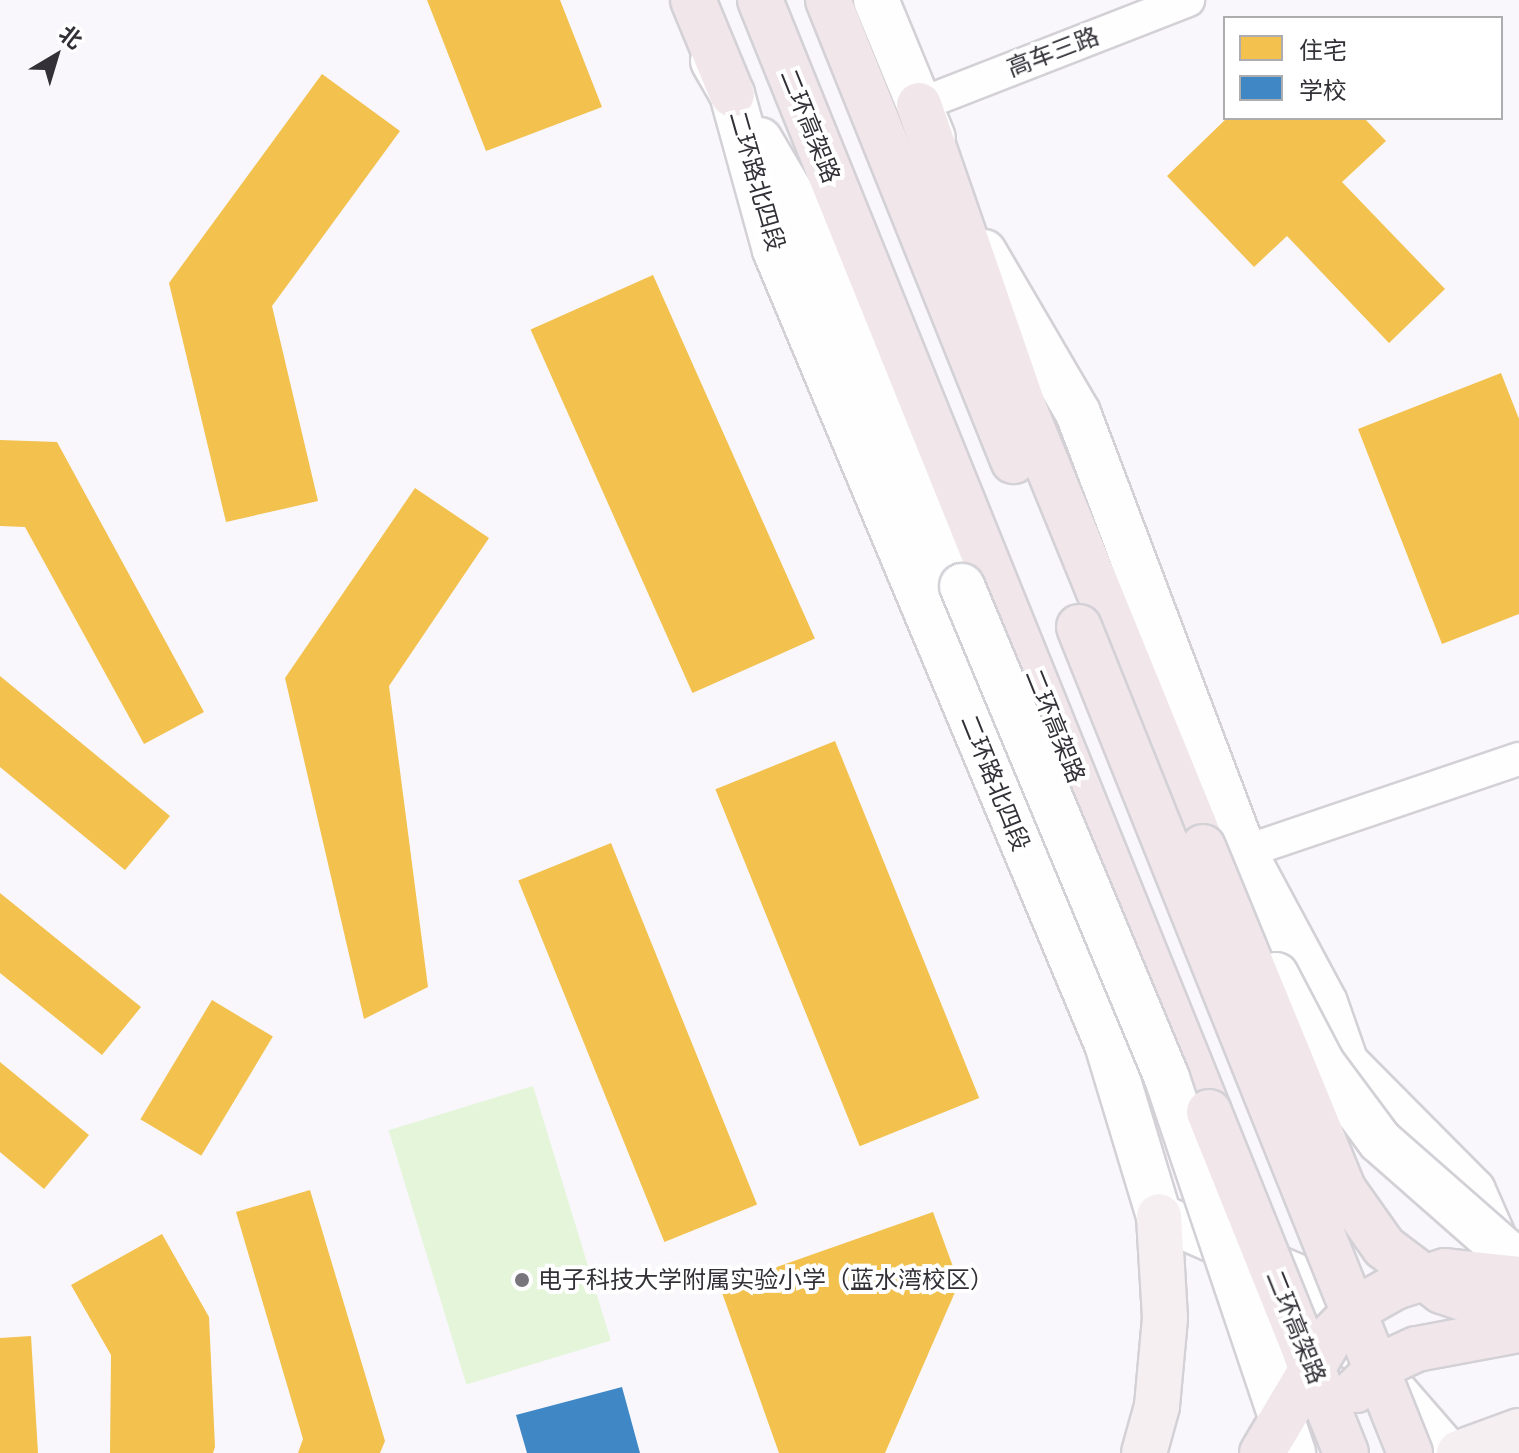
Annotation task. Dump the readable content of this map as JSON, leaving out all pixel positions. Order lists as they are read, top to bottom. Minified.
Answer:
{"streets":{"highway":["二环高架路"],"main road":["二环路北四段"],"street":["高车三路"]},"places":["电子科技大学附属实验小学（蓝水湾校区）"],"legend":["住宅","学校"],"north":"top right"}
